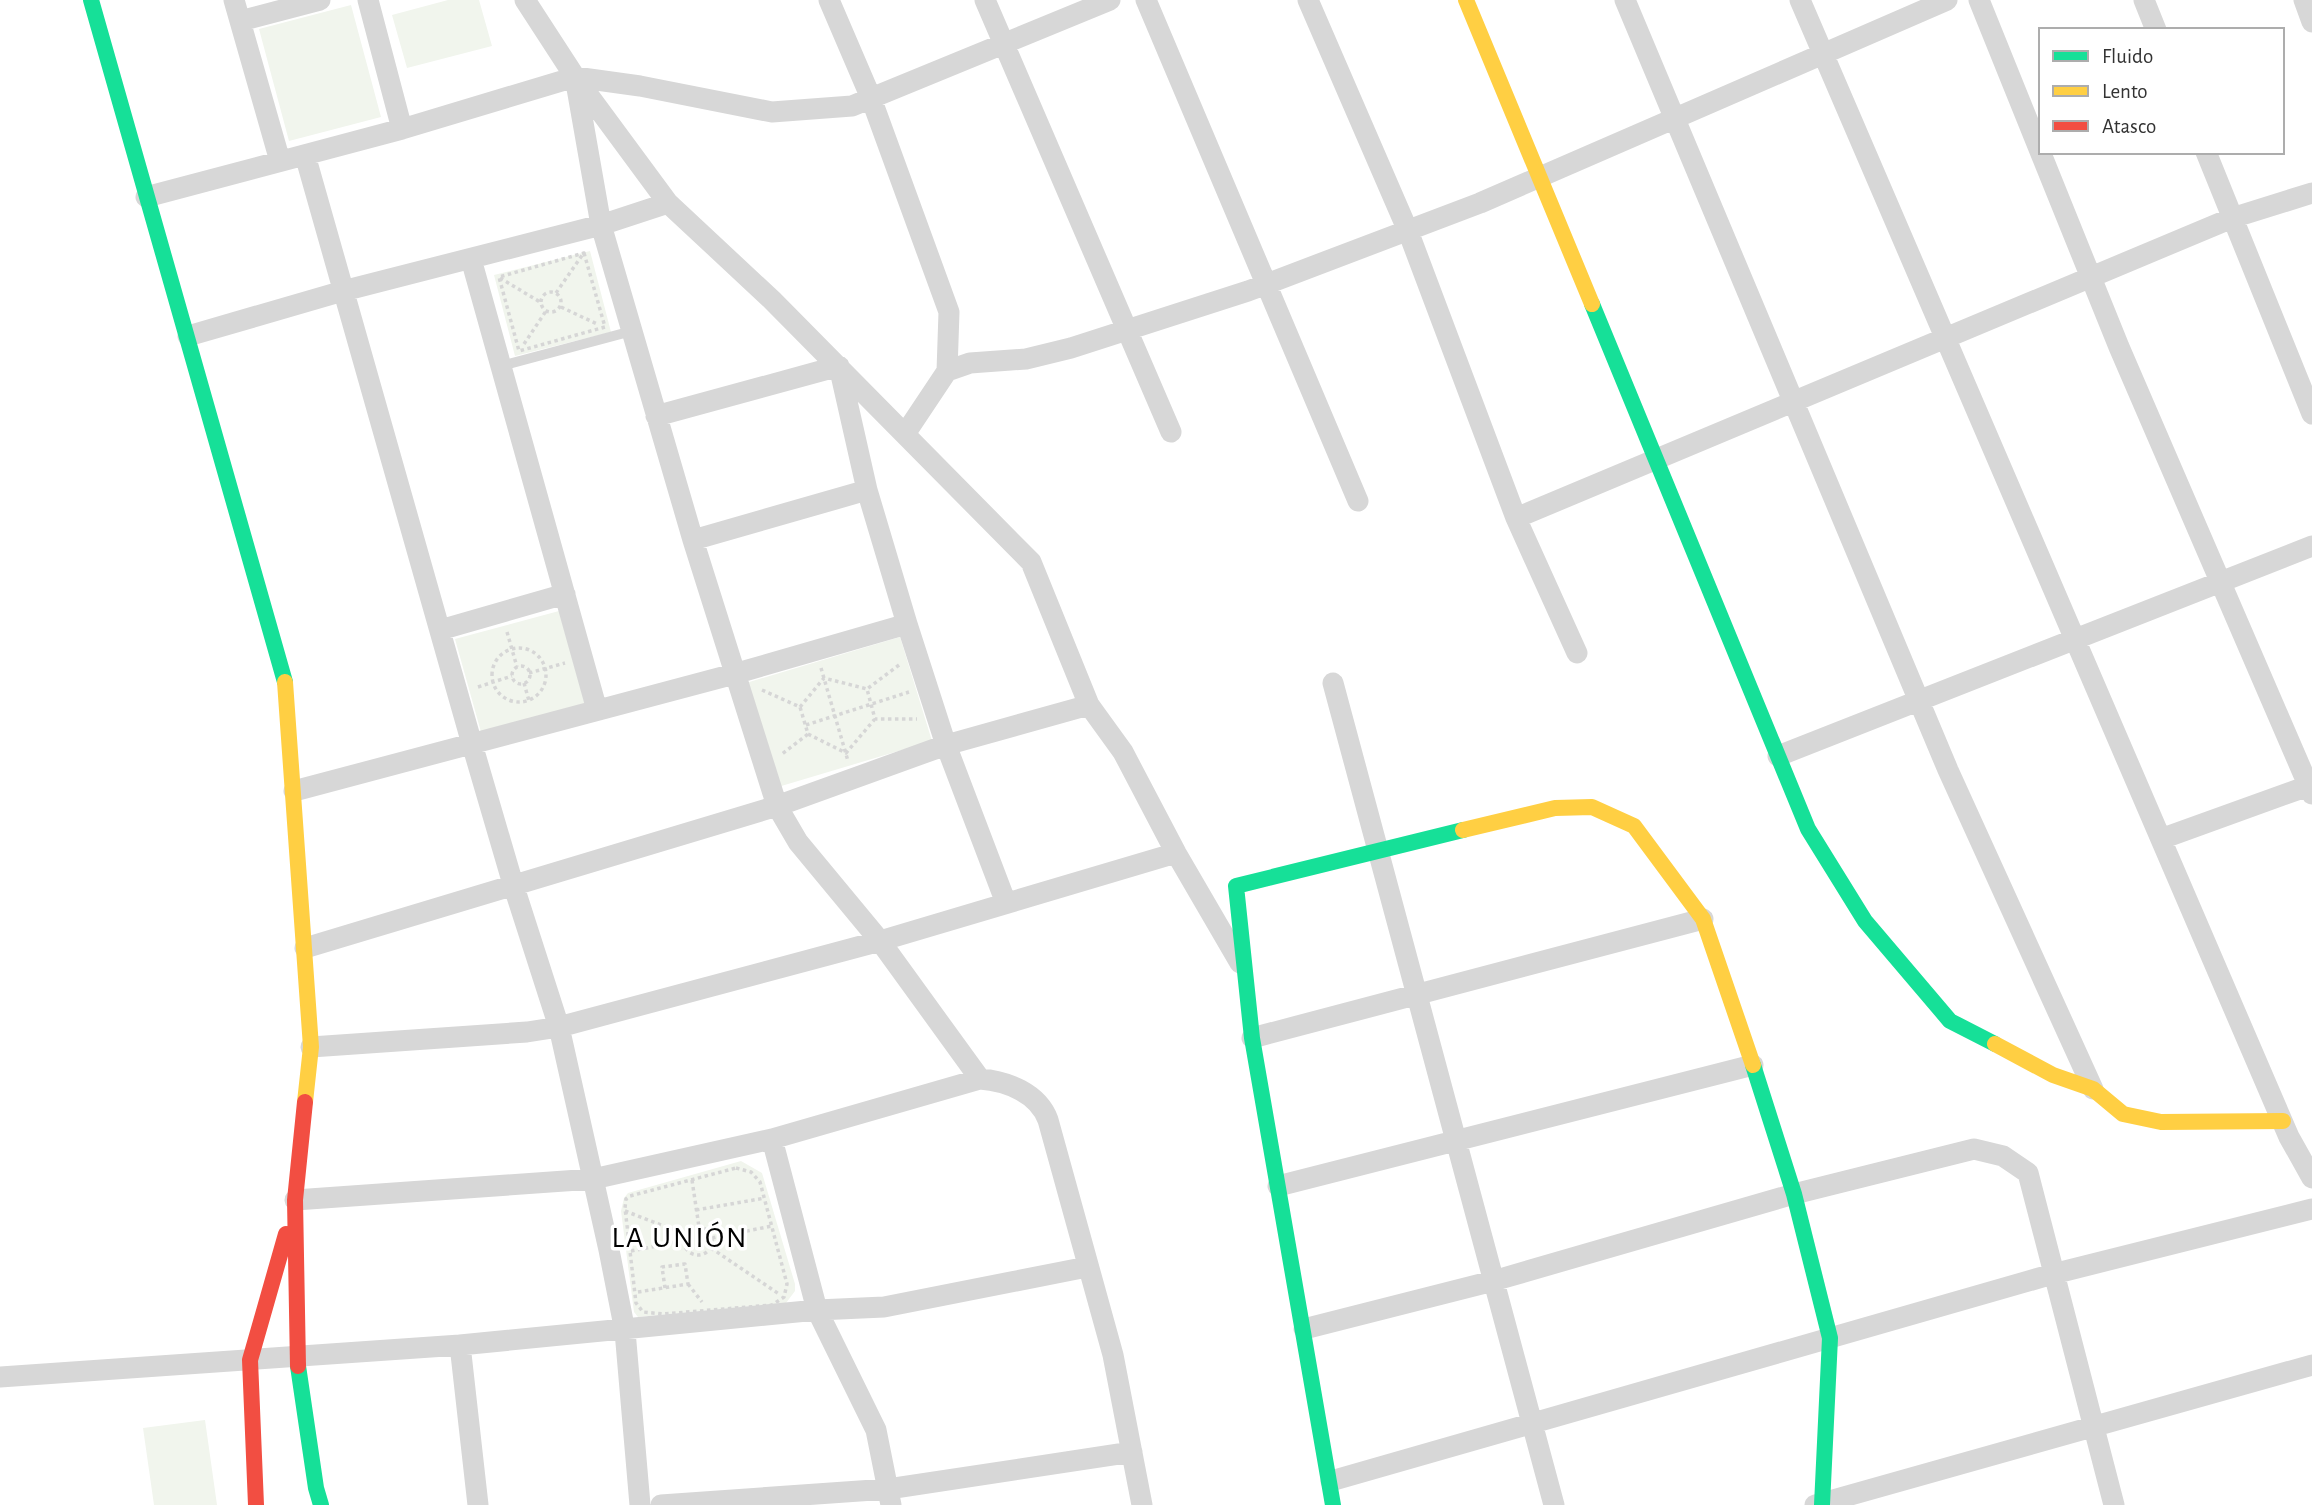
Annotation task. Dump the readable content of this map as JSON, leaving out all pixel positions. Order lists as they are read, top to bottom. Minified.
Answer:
{"districts":["LA UNIÓN"],"legend":["Fluido","Lento","Atasco"]}
